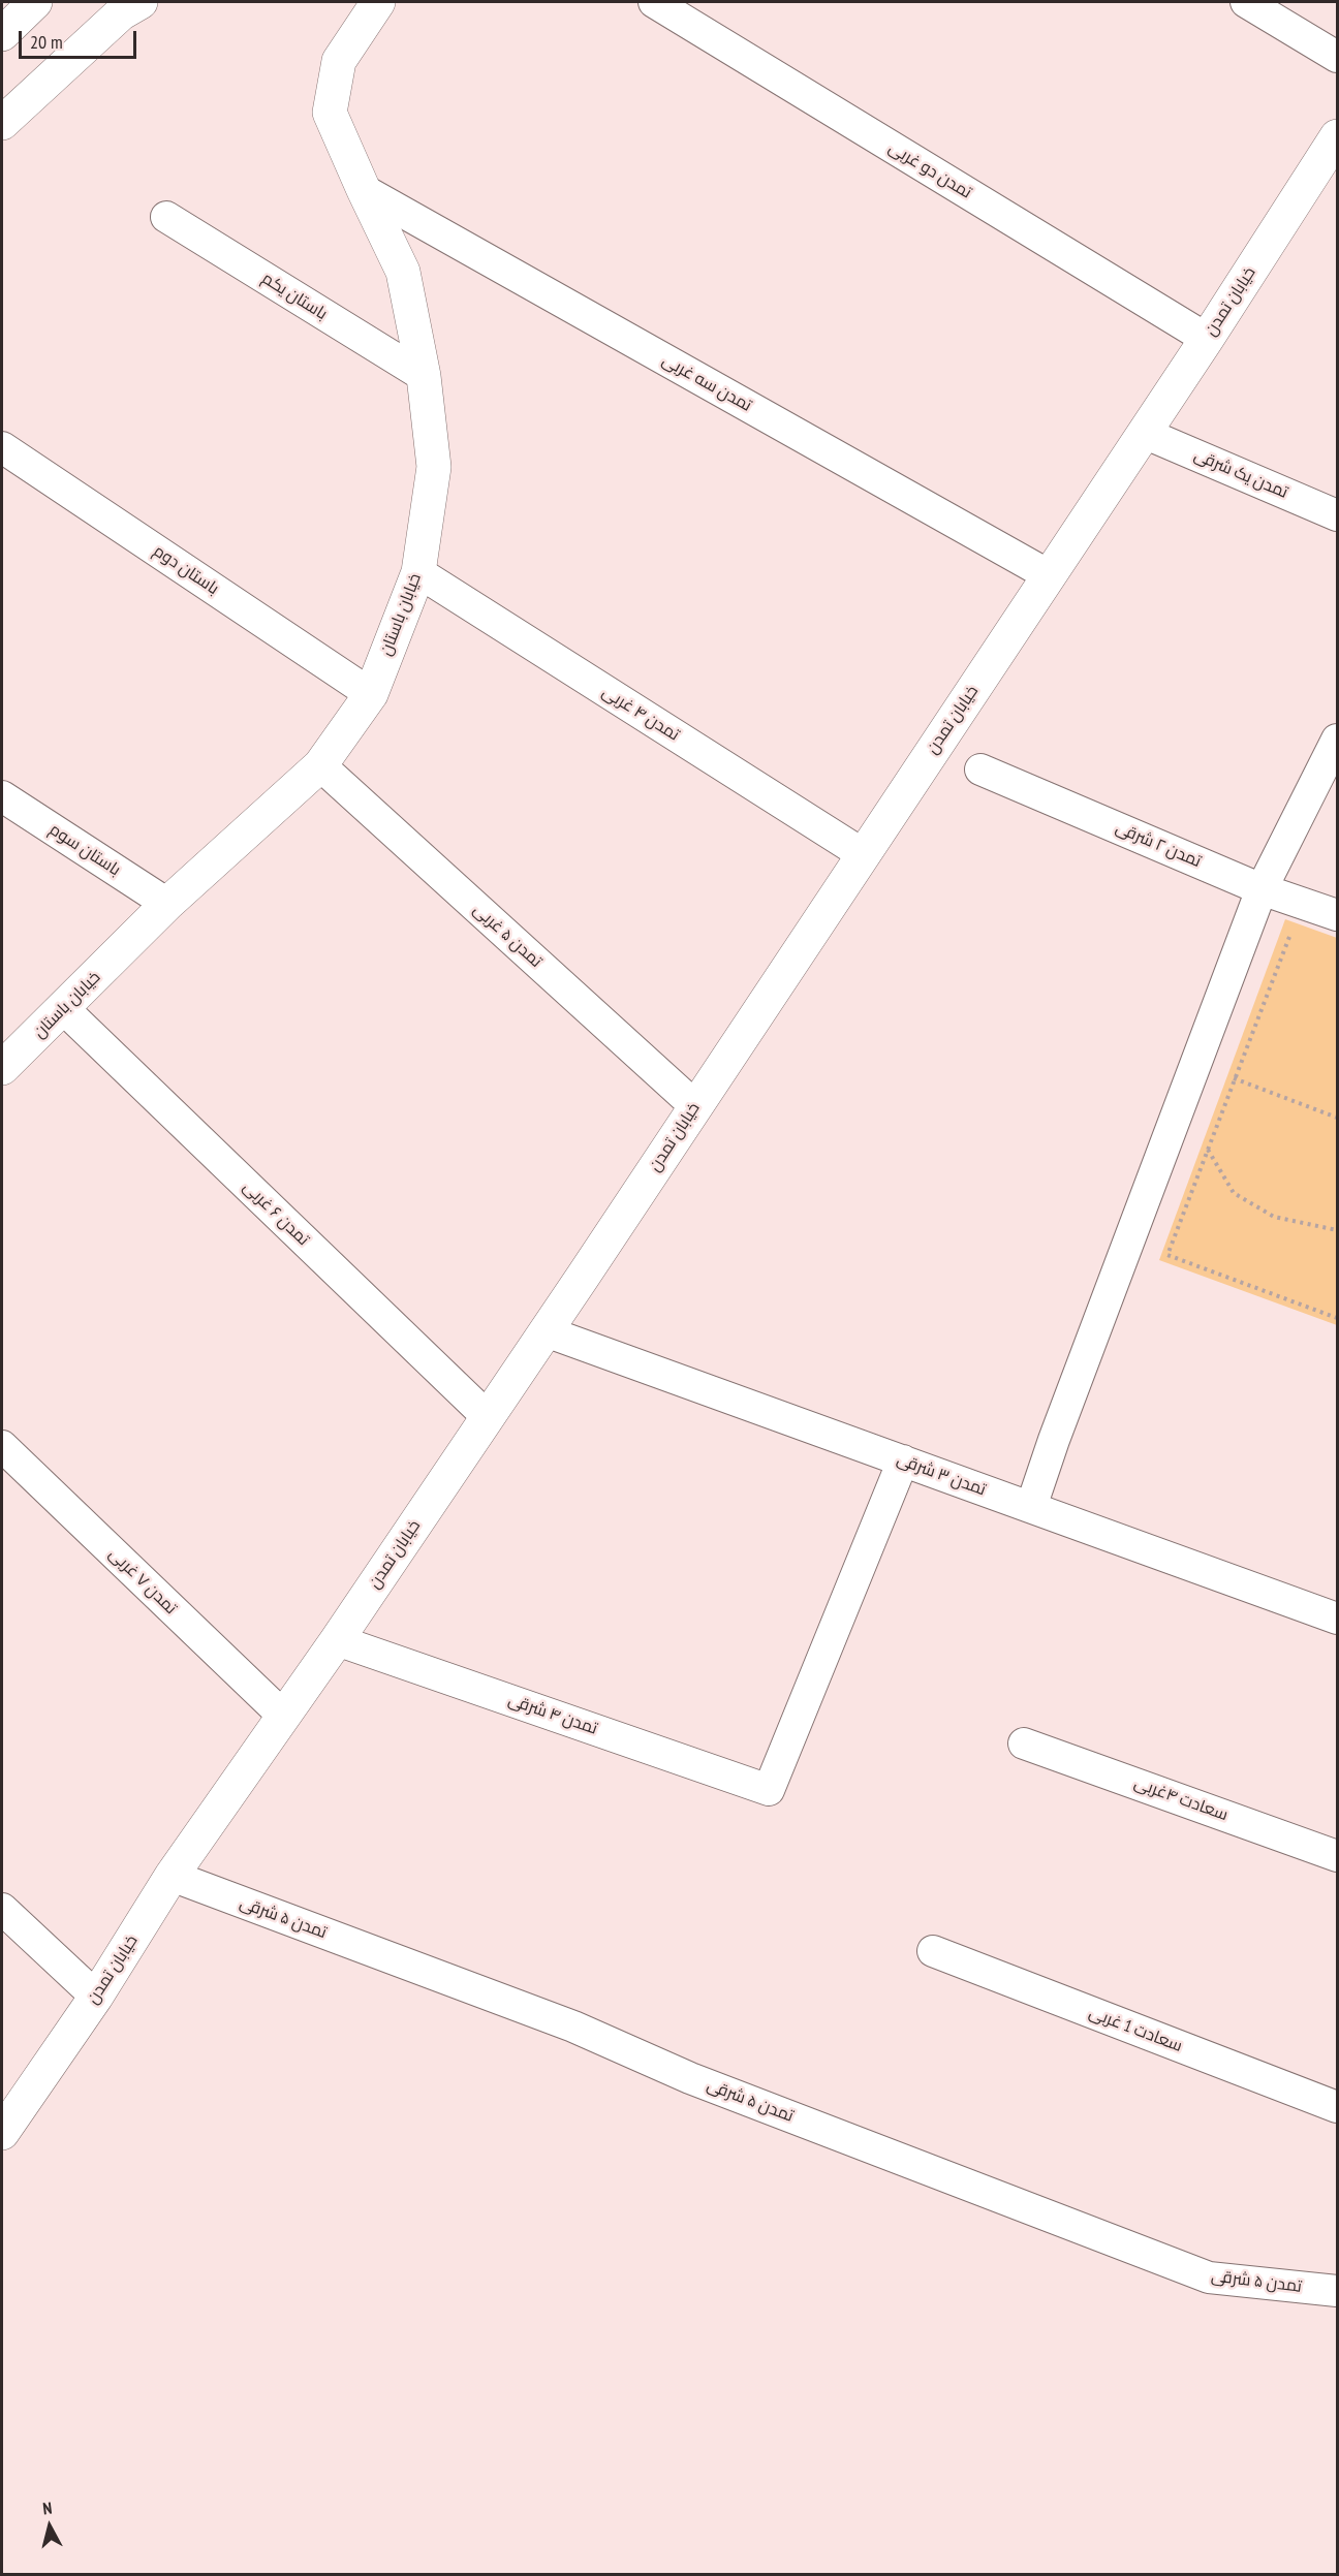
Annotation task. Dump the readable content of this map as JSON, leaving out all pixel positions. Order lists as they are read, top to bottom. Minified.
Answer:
{"streets":{"street":["تمدن دو غربی","باستان یکم","خیابان تمدن","تمدن سه غربی","تمدن یک شرقی","باستان دوم","خیابان باستان","تمدن ۴ غربی","تمدن ۲ شرقی","باستان سوم","تمدن ۵ غربی","تمدن ۶ غربی","تمدن ۳ شرقی","تمدن ۷ غربی","تمدن ۴ شرقی","سعادت ۴غربی","تمدن ۵ شرقی","سعادت 1 غربی"]},"crossings":[["تمدن دو غربی","خیابان تمدن"],["باستان یکم","خیابان باستان"],["خیابان تمدن","تمدن سه غربی"],["خیابان تمدن","تمدن یک شرقی"],["خیابان تمدن","تمدن ۴ غربی"],["خیابان تمدن","تمدن ۵ غربی"],["خیابان تمدن","تمدن ۶ غربی"],["خیابان تمدن","تمدن ۳ شرقی"],["خیابان تمدن","تمدن ۷ غربی"],["خیابان تمدن","تمدن ۴ شرقی"],["خیابان تمدن","تمدن ۵ شرقی"],["تمدن سه غربی","خیابان باستان"],["باستان دوم","خیابان باستان"],["خیابان باستان","تمدن ۴ غربی"],["خیابان باستان","باستان سوم"],["خیابان باستان","تمدن ۵ غربی"],["خیابان باستان","تمدن ۶ غربی"],["تمدن ۳ شرقی","تمدن ۴ شرقی"]],"scale_bar":"20 m","north":"top"}
